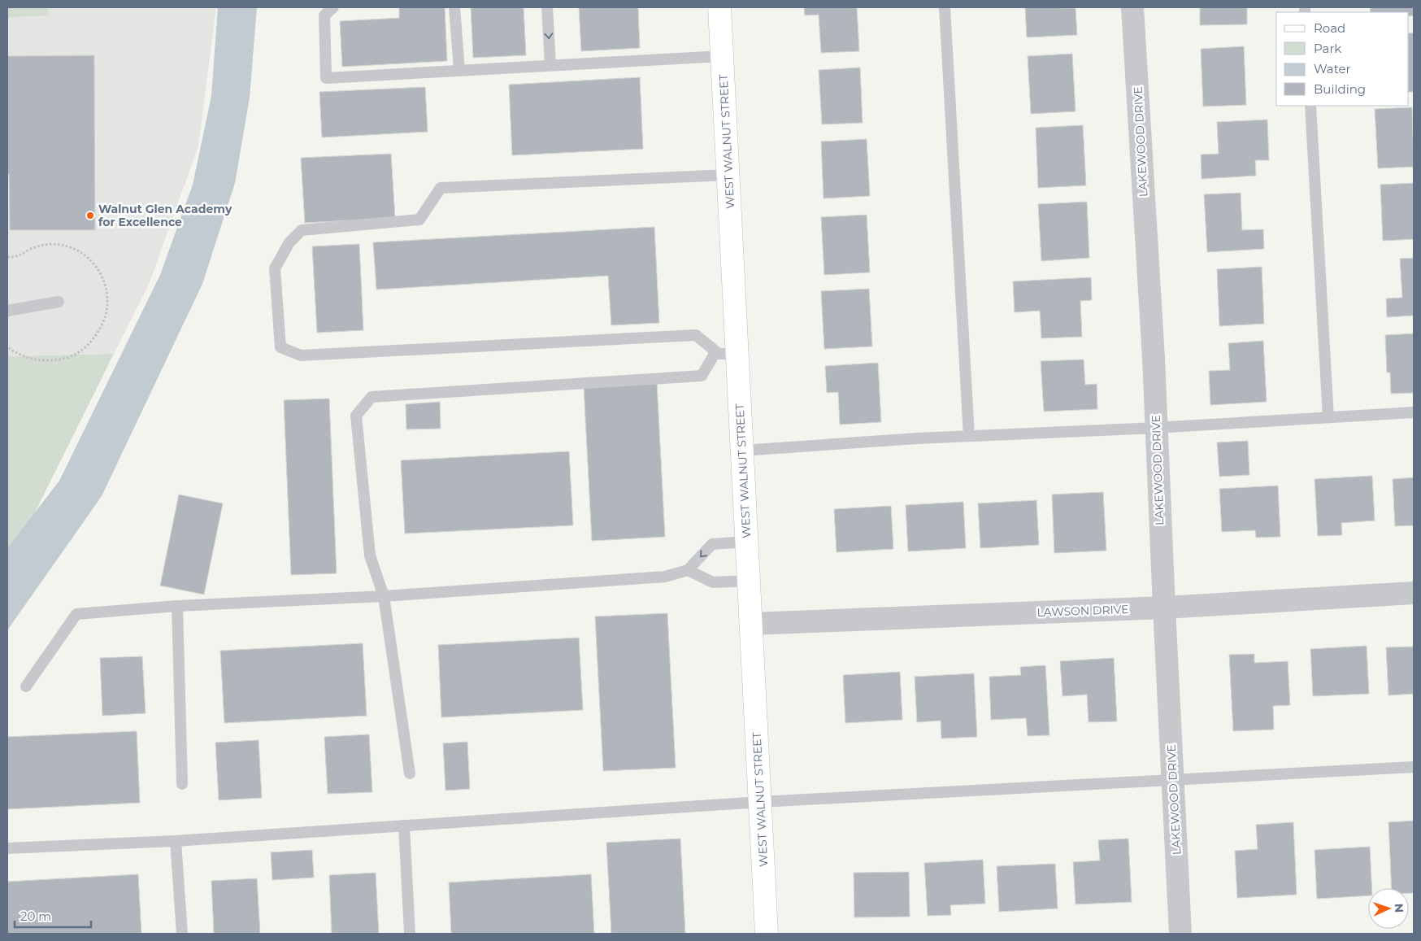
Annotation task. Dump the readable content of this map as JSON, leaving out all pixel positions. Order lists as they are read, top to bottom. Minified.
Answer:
{"streets":{"main road":["WEST WALNUT STREET"],"street":["LAKEWOOD DRIVE","LAWSON DRIVE"]},"crossings":[["WEST WALNUT STREET","LAWSON DRIVE"],["LAKEWOOD DRIVE","LAWSON DRIVE"]],"places":["Walnut Glen Academy for Excellence"],"legend":["Road","Park","Water","Building"],"scale_bar":"20 m","north":"right"}
